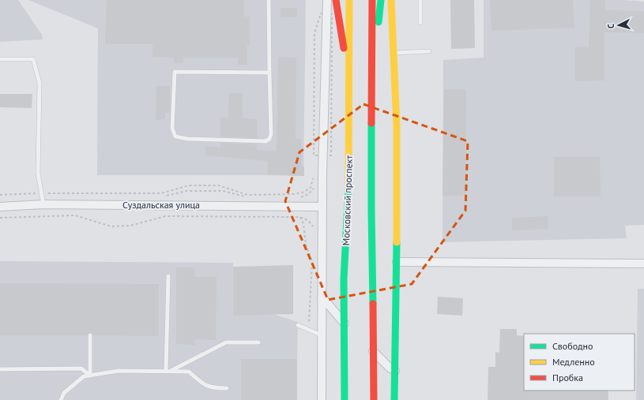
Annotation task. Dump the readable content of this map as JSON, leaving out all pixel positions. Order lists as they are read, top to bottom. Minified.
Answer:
{"streets":{"main road":["Московский проспект"],"street":["Суздальская улица"]},"legend":["Свободно","Медленно","Пробка"],"north":"left"}
